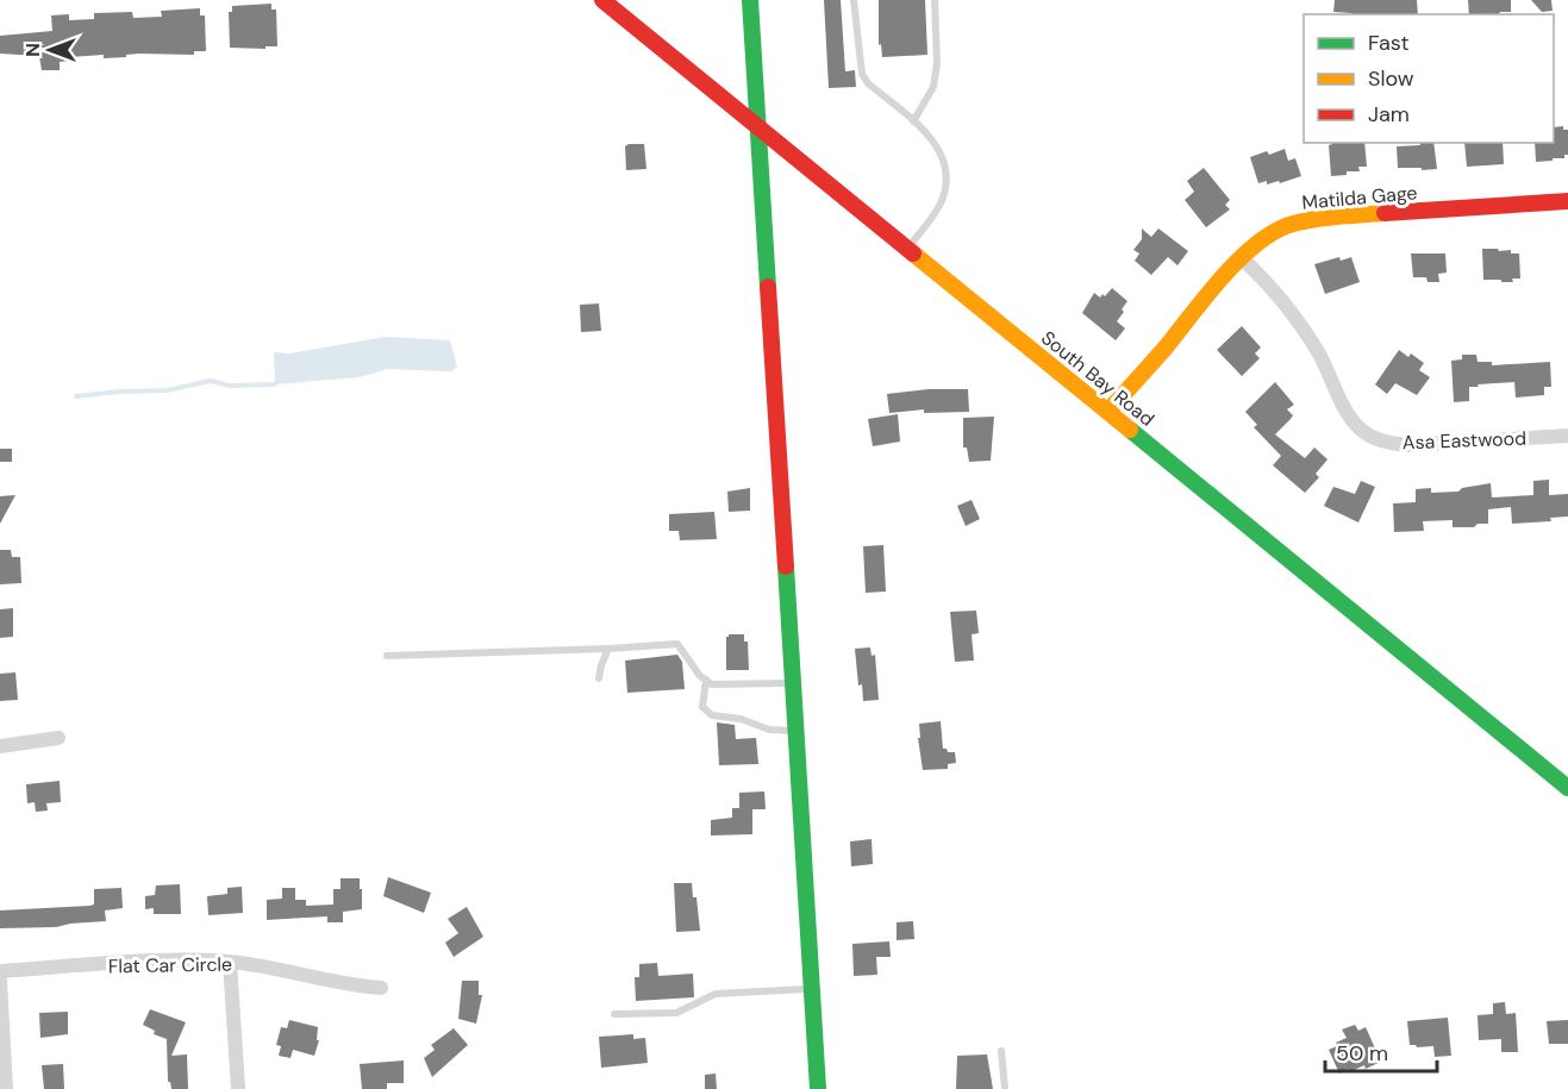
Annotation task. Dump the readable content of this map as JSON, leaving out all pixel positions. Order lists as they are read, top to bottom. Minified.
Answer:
{"streets":{"street":["Matilda Gage","South Bay Road","Asa Eastwood","Flat Car Circle"]},"crossings":[["Matilda Gage","South Bay Road"],["Matilda Gage","Asa Eastwood"]],"legend":["Fast","Slow","Jam"],"scale_bar":"50 m","north":"left"}
